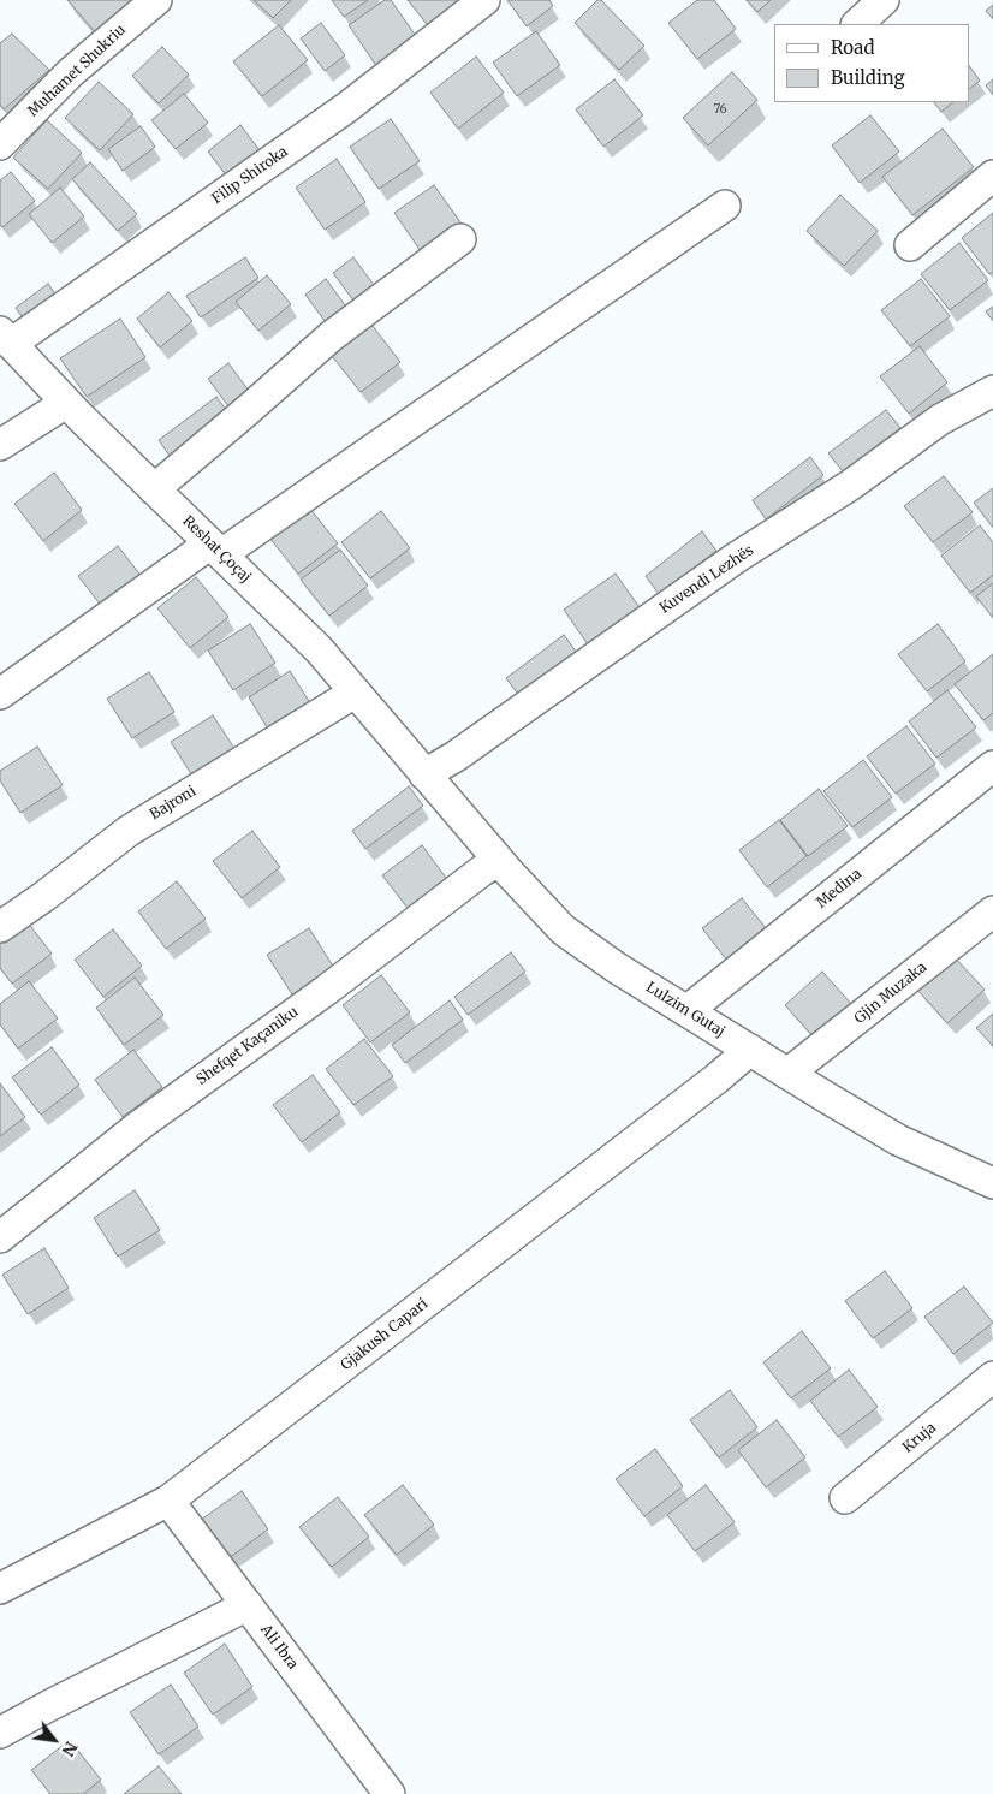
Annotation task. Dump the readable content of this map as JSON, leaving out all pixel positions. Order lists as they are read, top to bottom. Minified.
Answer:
{"streets":{"street":["Muhamet Shukriu","Filip Shiroka","Reshat Çoçaj","Kuvendi Lezhës","Bajroni","Medina","Gjin Muzaka","Lulzim Gutaj","Shefqet Kaçaniku","Gjakush Capari","Kruja","Ali Ibra"]},"crossings":[["Filip Shiroka","Reshat Çoçaj"],["Reshat Çoçaj","Kuvendi Lezhës"],["Reshat Çoçaj","Bajroni"],["Reshat Çoçaj","Lulzim Gutaj"],["Kuvendi Lezhës","Lulzim Gutaj"],["Medina","Lulzim Gutaj"],["Gjin Muzaka","Lulzim Gutaj"],["Lulzim Gutaj","Shefqet Kaçaniku"],["Lulzim Gutaj","Gjakush Capari"],["Gjakush Capari","Ali Ibra"]],"house_numbers":["76"],"legend":["Road","Building"],"north":"bottom right"}
